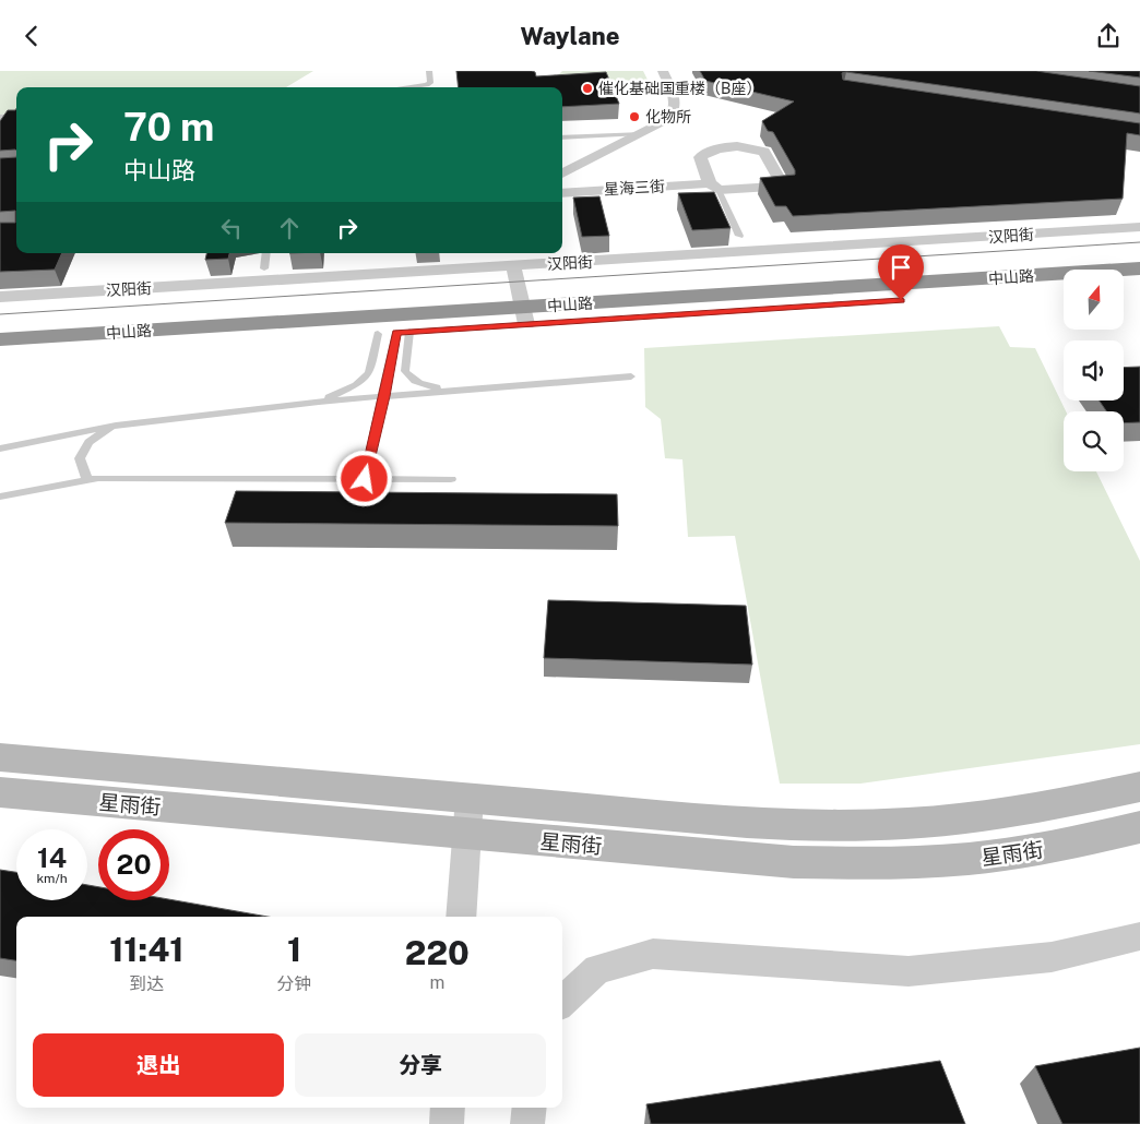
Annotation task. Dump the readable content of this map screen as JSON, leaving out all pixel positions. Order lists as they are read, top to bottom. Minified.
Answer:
{"streets":{"highway":["中山路"],"street":["星海三街","汉阳街","星雨街"]},"places":["催化基础国重楼（B座）","化物所"],"north":"top","page":{"header":"Waylane","turn":["70 m","中山路"],"speed":"14 km/h","limit":"20","eta":["11:41","到达","1","分钟","220","m"],"buttons":["退出","分享"]}}
